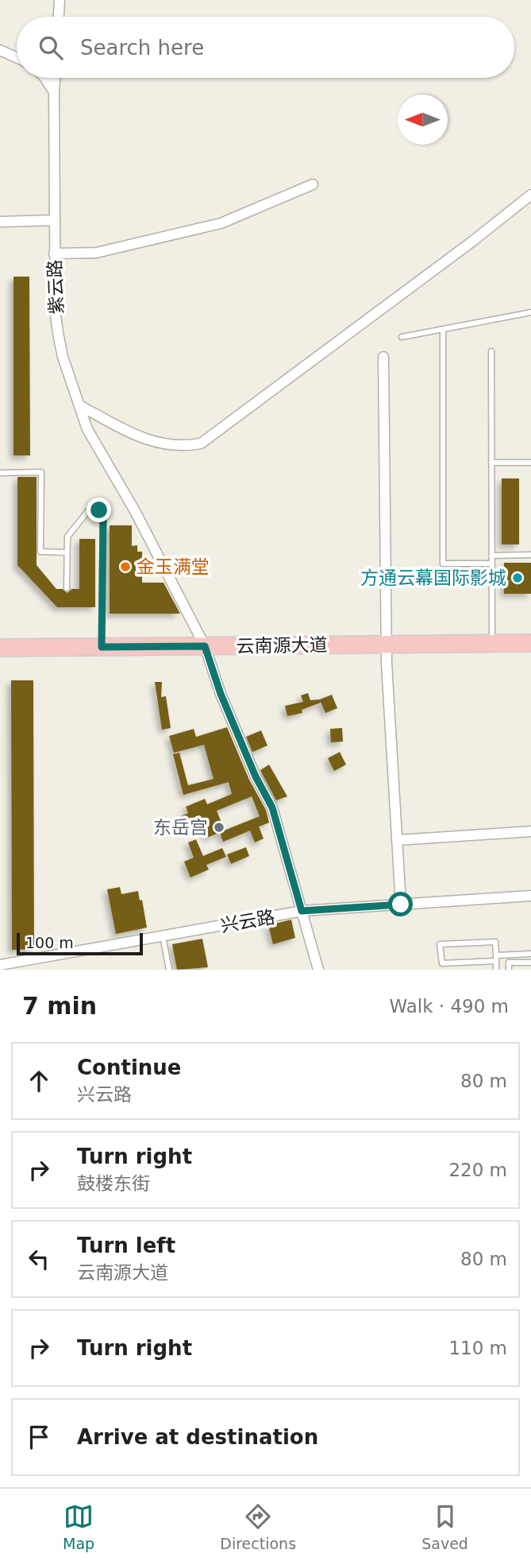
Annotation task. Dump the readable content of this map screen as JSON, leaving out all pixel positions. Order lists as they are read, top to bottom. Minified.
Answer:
{"streets":{"main road":["云南源大道"],"street":["紫云路","兴云路"]},"crossings":[["紫云路","云南源大道"],["紫云路","兴云路"]],"places":["金玉满堂","方通云幕国际影城","东岳宫"],"scale_bar":"100 m","north":"left","page":{"search":"Search here","scale":"100 m","heading":["7 min","Walk · 490 m"],"list":[["Continue","兴云路","80 m"],["Turn right","鼓楼东街","220 m"],["Turn left","云南源大道","80 m"],["Turn right","110 m"],"Arrive at destination"],"nav":["Map","Directions","Saved"]}}
